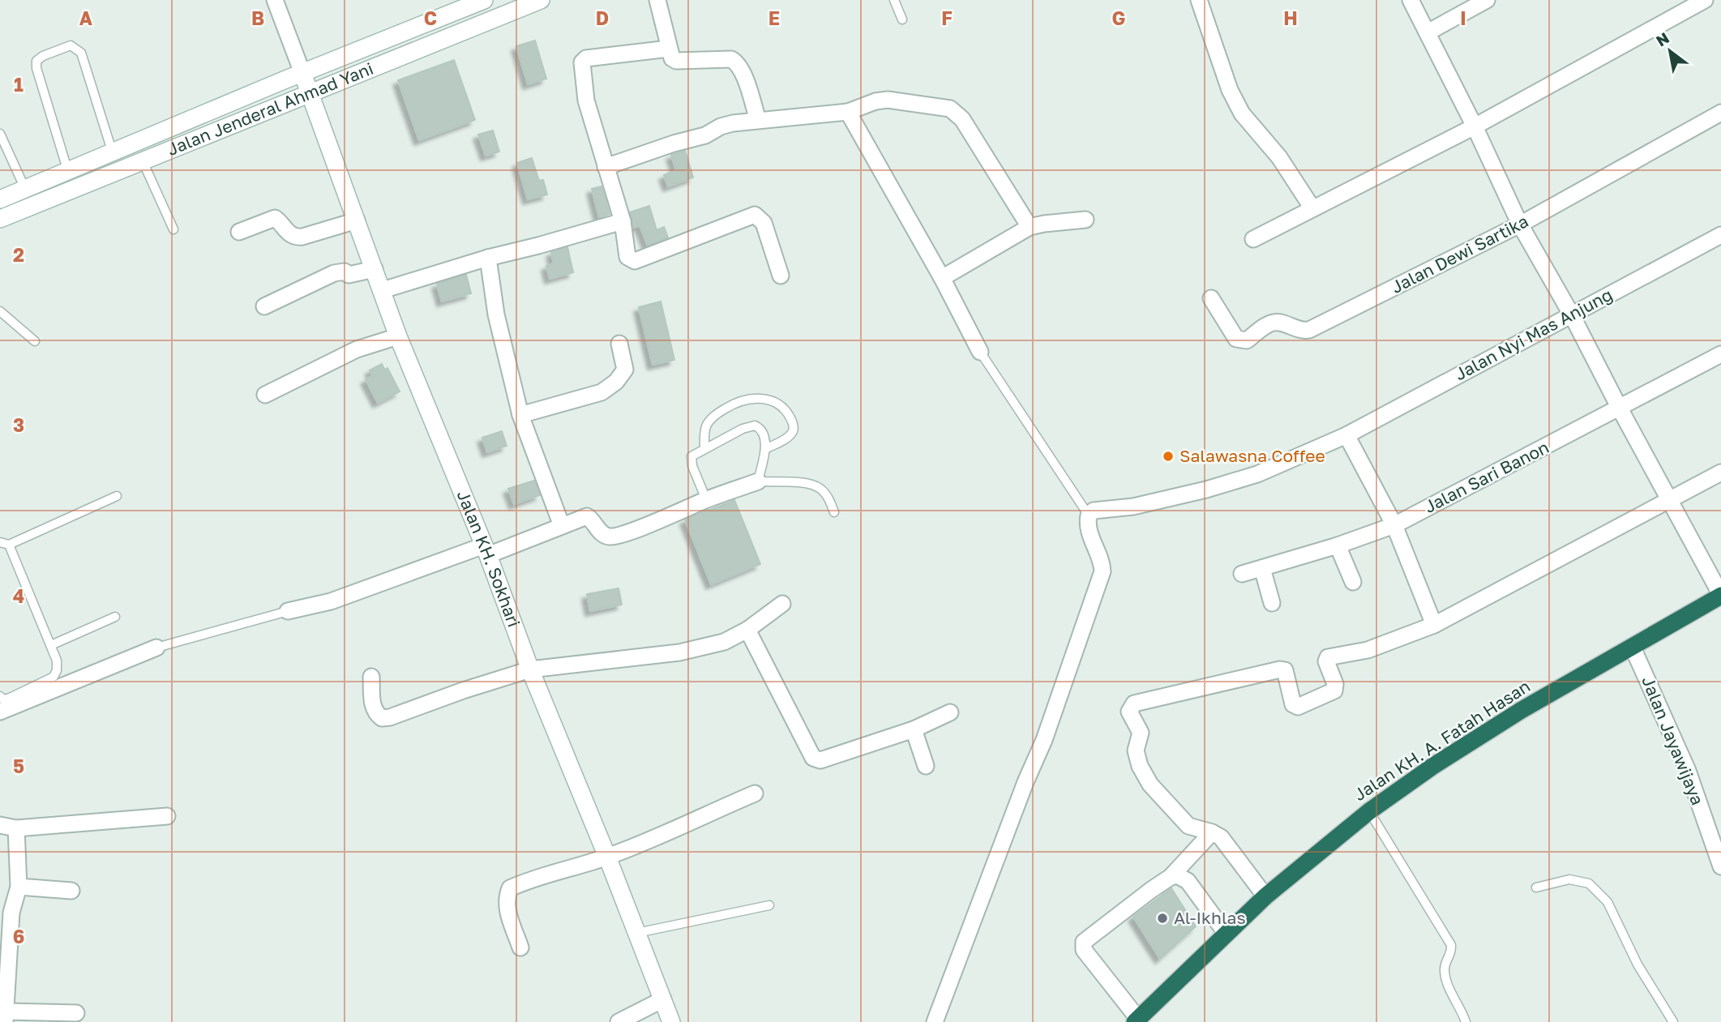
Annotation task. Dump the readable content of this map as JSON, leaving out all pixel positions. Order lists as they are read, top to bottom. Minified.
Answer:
{"streets":{"highway":["Jalan KH. A. Fatah Hasan"],"main road":["Jalan Jenderal Ahmad Yani","Jalan KH. Sokhari"],"street":["Jalan Dewi Sartika","Jalan Nyi Mas Anjung","Jalan Sari Banon","Jalan Jayawijaya"]},"crossings":[["Jalan Jenderal Ahmad Yani","Jalan KH. Sokhari"],["Jalan KH. A. Fatah Hasan","Jalan Jayawijaya"]],"places":["Salawasna Coffee","Al-Ikhlas"],"north":"top left","grid":{"columns":["A","B","C","D","E","F","G","H","I"],"rows":["1","2","3","4","5","6"]}}
